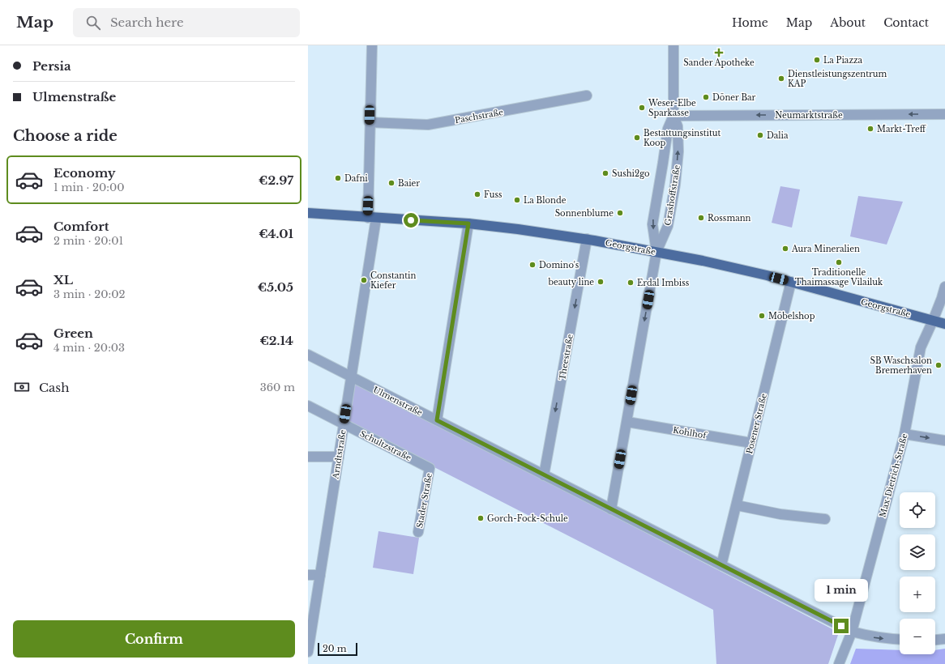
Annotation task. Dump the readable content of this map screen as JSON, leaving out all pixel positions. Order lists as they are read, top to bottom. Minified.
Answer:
{"streets":{"main road":["Georgstraße"],"street":["Neumarktstraße","Paschstraße","Grashoffstraße","Theestraße","Ulmenstraße","Posener Straße","Kohlhof","Schultzstraße","Arndtstraße","Max-Dietrich-Straße","Stader Straße"]},"crossings":[["Neumarktstraße","Grashoffstraße"],["Paschstraße","Arndtstraße"],["Grashoffstraße","Georgstraße"],["Georgstraße","Theestraße"],["Georgstraße","Posener Straße"],["Georgstraße","Arndtstraße"],["Georgstraße","Max-Dietrich-Straße"],["Theestraße","Ulmenstraße"],["Ulmenstraße","Posener Straße"],["Ulmenstraße","Arndtstraße"],["Ulmenstraße","Max-Dietrich-Straße"],["Posener Straße","Kohlhof"],["Schultzstraße","Arndtstraße"],["Schultzstraße","Stader Straße"]],"one_way":["Neumarktstraße"],"places":{"health":["Sander Apotheke"],"other":["La Piazza","Dienstleistungszentrum KAP","Döner Bar","Weser-Elbe Sparkasse","Markt-Treff","Dalia","Bestattungsinstitut Koop","Sushi2go","Dafni","Baier","Fuss","La Blonde","Sonnenblume","Rossmann","Aura Mineralien","Traditionelle Thaimassage Vilailuk","Domino's","Constantin Kiefer","beauty line","Erdal Imbiss","Möbelshop","SB Waschsalon Bremerhaven","Gorch-Fock-Schule"]},"scale_bar":"20 m","page":{"header":"Map","search":"Search here","nav":["Home","Map","About","Contact"],"banner":["Persia","Ulmenstraße"],"heading":"Choose a ride","list":[{"name":"Economy","note":"1 min · 20:00","value":"€2.97"},{"name":"Comfort","note":"2 min · 20:01","value":"€4.01"},{"name":"XL","note":"3 min · 20:02","value":"€5.05"},{"name":"Green","note":"4 min · 20:03","value":"€2.14"}],"pay":["Cash","360 m"],"map_buttons":["+","−"],"bubble":"1 min","buttons":"Confirm","scale":"20 m"}}
